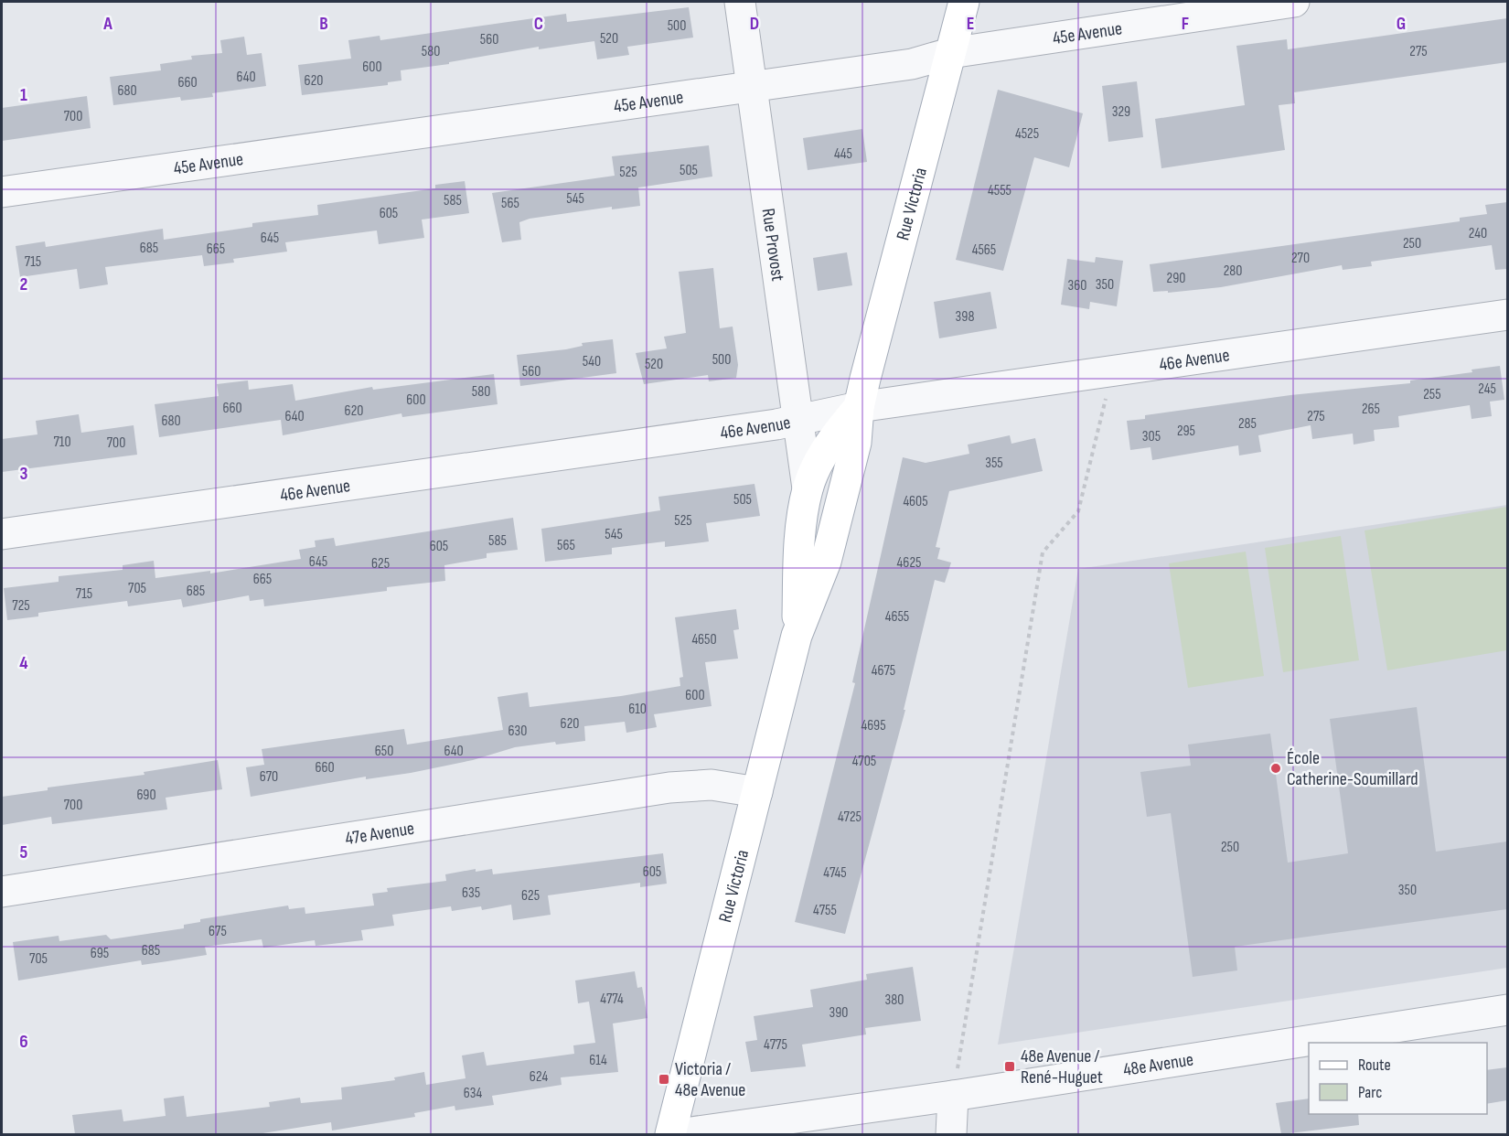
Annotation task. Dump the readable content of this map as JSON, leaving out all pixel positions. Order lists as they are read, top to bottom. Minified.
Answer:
{"streets":{"main road":["Rue Victoria"],"street":["45e Avenue","Rue Provost","46e Avenue","47e Avenue","48e Avenue"]},"crossings":[["45e Avenue","Rue Victoria"],["45e Avenue","Rue Provost"],["Rue Victoria","Rue Provost"],["Rue Victoria","46e Avenue"],["Rue Victoria","47e Avenue"],["Rue Provost","46e Avenue"]],"places":{"other":["École Catherine-Soumillard"],"transit":["48e Avenue / René-Huguet","Victoria / 48e Avenue"]},"house_numbers":["500","520","560","580","275","600","640","620","660","680","329","700","4525","445","505","525","4555","545","585","565","605","240","645","250","685","665","4565","270","715","280","290","350","360","398","500","540","520","560","245","580","255","600","660","265","620","640","275","680","285","295","305","710","700","355","505","4605","525","545","585","565","605","645","4625","625","665","705","685","715","725","4655","4650","4675","600","610","620","4695","630","650","640","4705","660","670","690","700","4725","250","605","4745","350","635","625","4755","675","685","695","705","4774","380","390","4775","614","624","634"],"legend":["Route","Parc"],"grid":{"columns":["A","B","C","D","E","F","G"],"rows":["1","2","3","4","5","6"]}}
